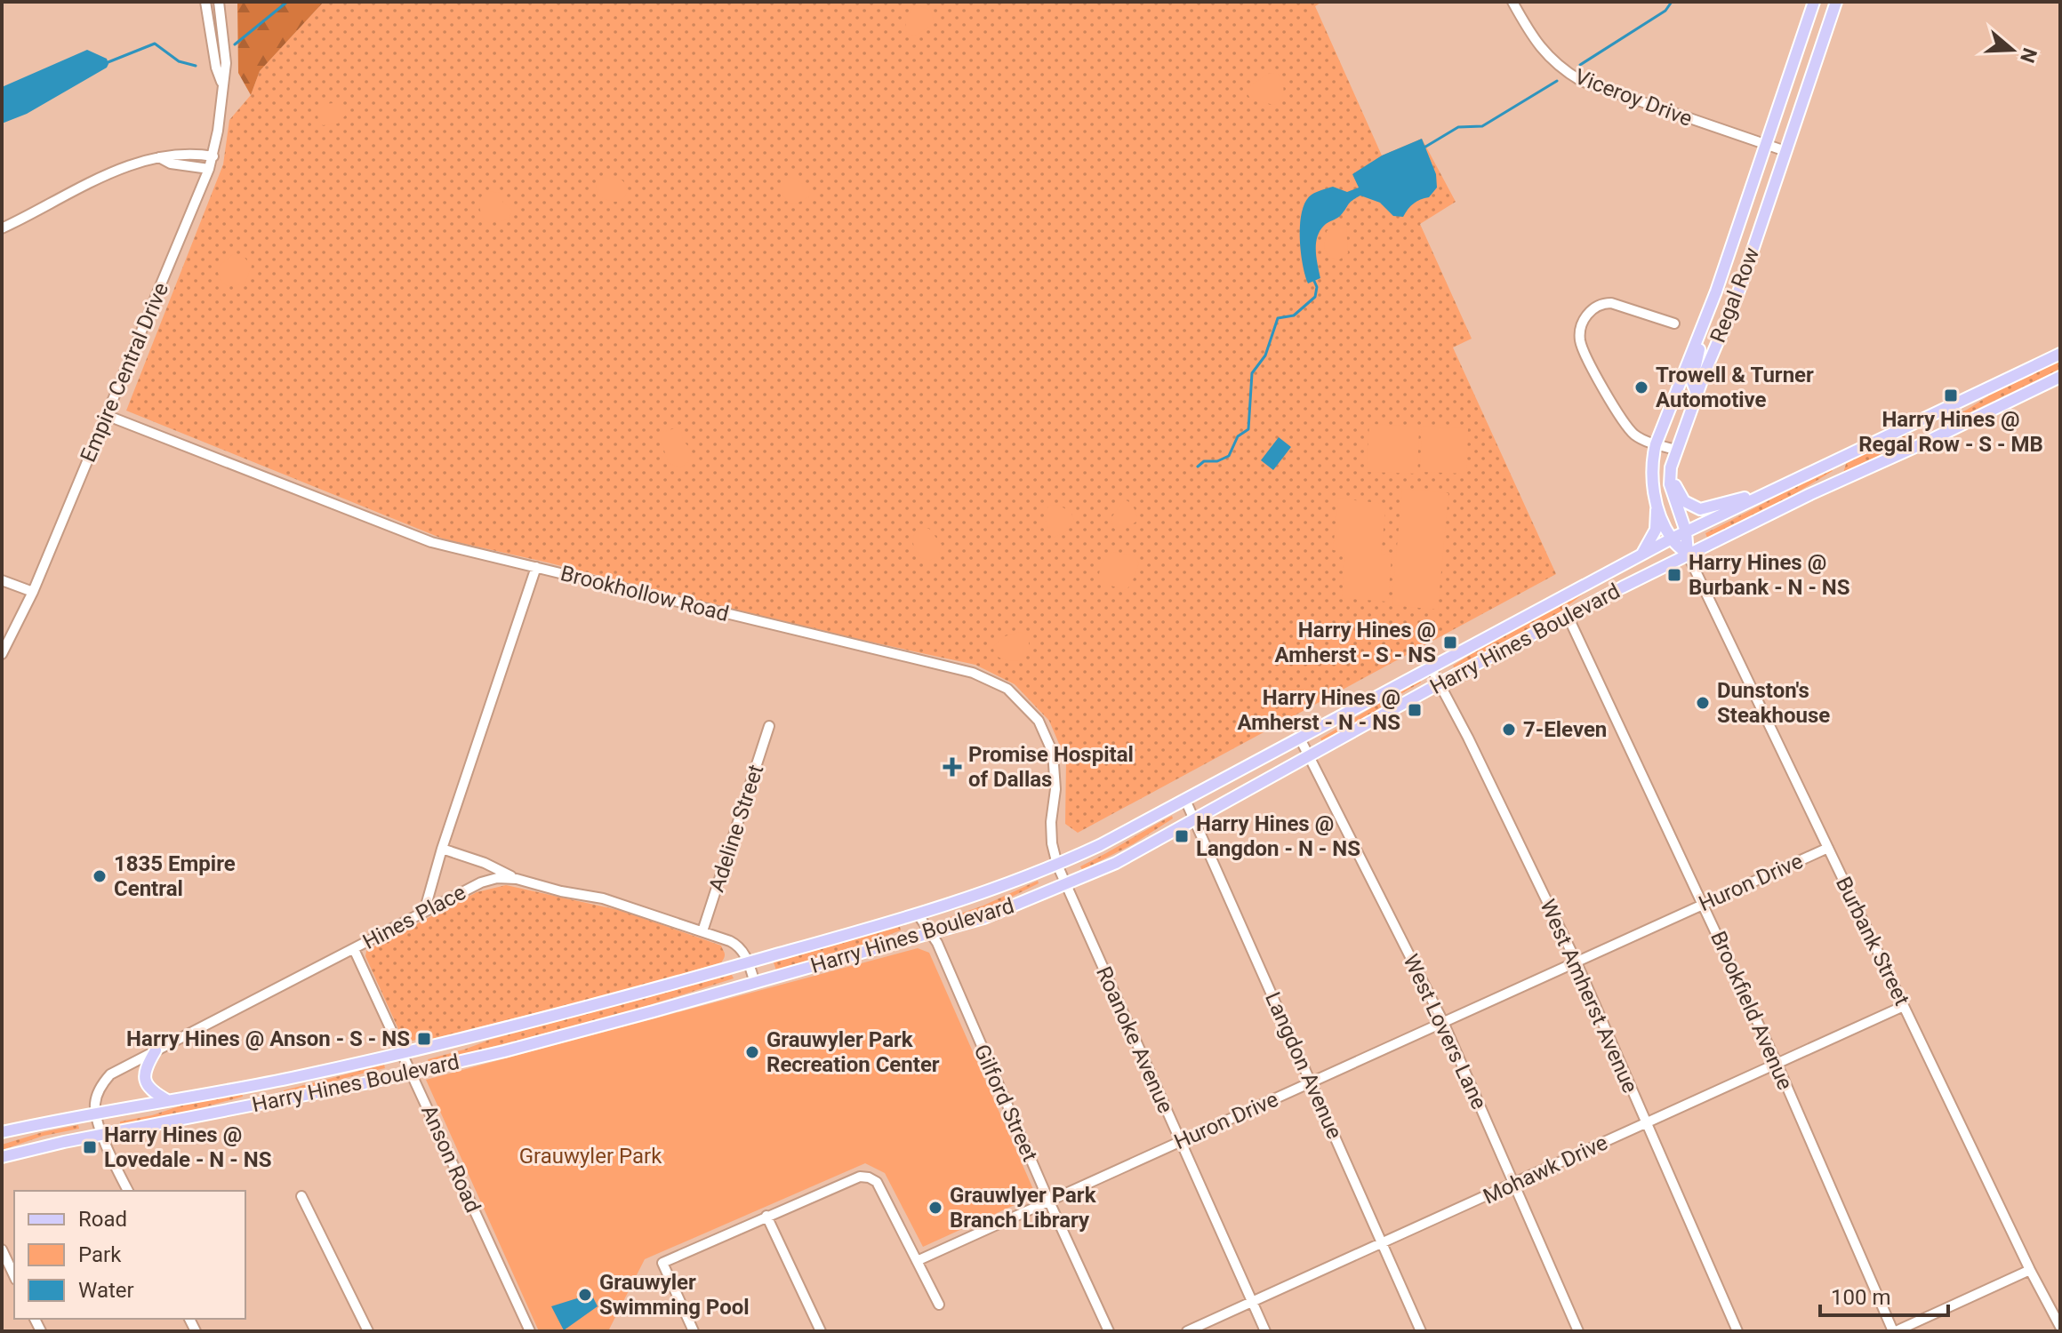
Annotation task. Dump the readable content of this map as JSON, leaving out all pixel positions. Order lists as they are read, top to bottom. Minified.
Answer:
{"streets":{"main road":["Regal Row","Harry Hines Boulevard"],"street":["Viceroy Drive","Empire Central Drive","Brookhollow Road","Adeline Street","Huron Drive","Hines Place","Burbank Street","West Amherst Avenue","Brookfield Avenue","West Lovers Lane","Roanoke Avenue","Langdon Avenue","Gilford Street","Anson Road","Mohawk Drive"]},"crossings":[["Viceroy Drive","Regal Row"],["Regal Row","Harry Hines Boulevard"],["Regal Row","Burbank Street"],["Empire Central Drive","Brookhollow Road"],["Brookhollow Road","Harry Hines Boulevard"],["Brookhollow Road","Roanoke Avenue"],["Harry Hines Boulevard","Hines Place"],["Harry Hines Boulevard","Burbank Street"],["Harry Hines Boulevard","West Amherst Avenue"],["Harry Hines Boulevard","Brookfield Avenue"],["Harry Hines Boulevard","West Lovers Lane"],["Harry Hines Boulevard","Roanoke Avenue"],["Harry Hines Boulevard","Langdon Avenue"],["Harry Hines Boulevard","Gilford Street"],["Harry Hines Boulevard","Anson Road"],["Adeline Street","Hines Place"],["Huron Drive","Burbank Street"],["Huron Drive","West Amherst Avenue"],["Huron Drive","Brookfield Avenue"],["Huron Drive","West Lovers Lane"],["Huron Drive","Roanoke Avenue"],["Huron Drive","Langdon Avenue"],["Huron Drive","Gilford Street"],["Hines Place","Anson Road"],["Burbank Street","Mohawk Drive"],["West Amherst Avenue","Mohawk Drive"],["Brookfield Avenue","Mohawk Drive"],["West Lovers Lane","Mohawk Drive"],["Roanoke Avenue","Mohawk Drive"],["Langdon Avenue","Mohawk Drive"]],"parks":["Grauwyler Park"],"places":{"other":["Trowell & Turner Automotive","Dunston's Steakhouse","7-Eleven","1835 Empire Central","Grauwyler Park Recreation Center","Grauwlyer Park Branch Library","Grauwyler Swimming Pool"],"transit":["Harry Hines @ Regal Row - S - MB","Harry Hines @ Burbank - N - NS","Harry Hines @ Amherst - S - NS","Harry Hines @ Amherst - N - NS","Harry Hines @ Langdon - N - NS","Harry Hines @ Anson - S - NS","Harry Hines @ Lovedale - N - NS"],"health":["Promise Hospital of Dallas"]},"legend":["Road","Park","Water"],"scale_bar":"100 m","north":"right"}
